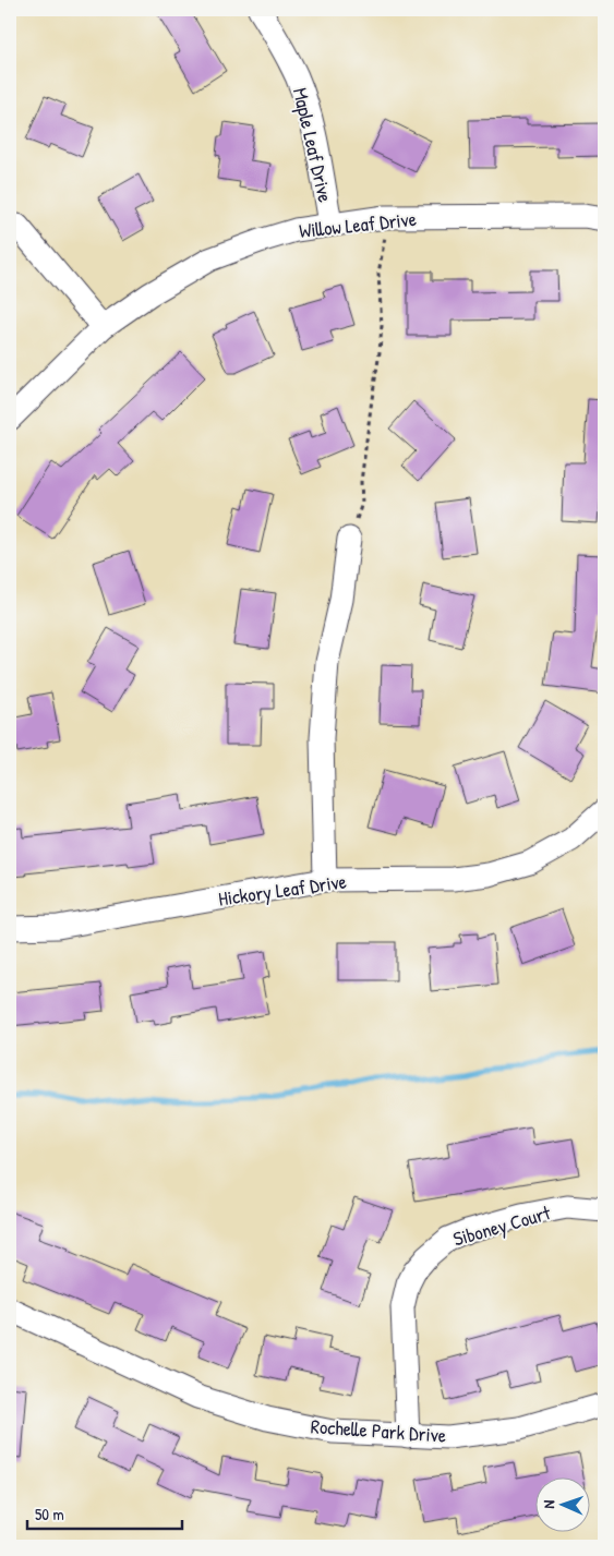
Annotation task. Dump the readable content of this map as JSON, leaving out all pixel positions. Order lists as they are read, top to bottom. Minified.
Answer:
{"streets":{"street":["Maple Leaf Drive","Willow Leaf Drive","Hickory Leaf Drive","Siboney Court","Rochelle Park Drive"]},"crossings":[["Maple Leaf Drive","Willow Leaf Drive"],["Siboney Court","Rochelle Park Drive"]],"scale_bar":"50 m","north":"left"}
